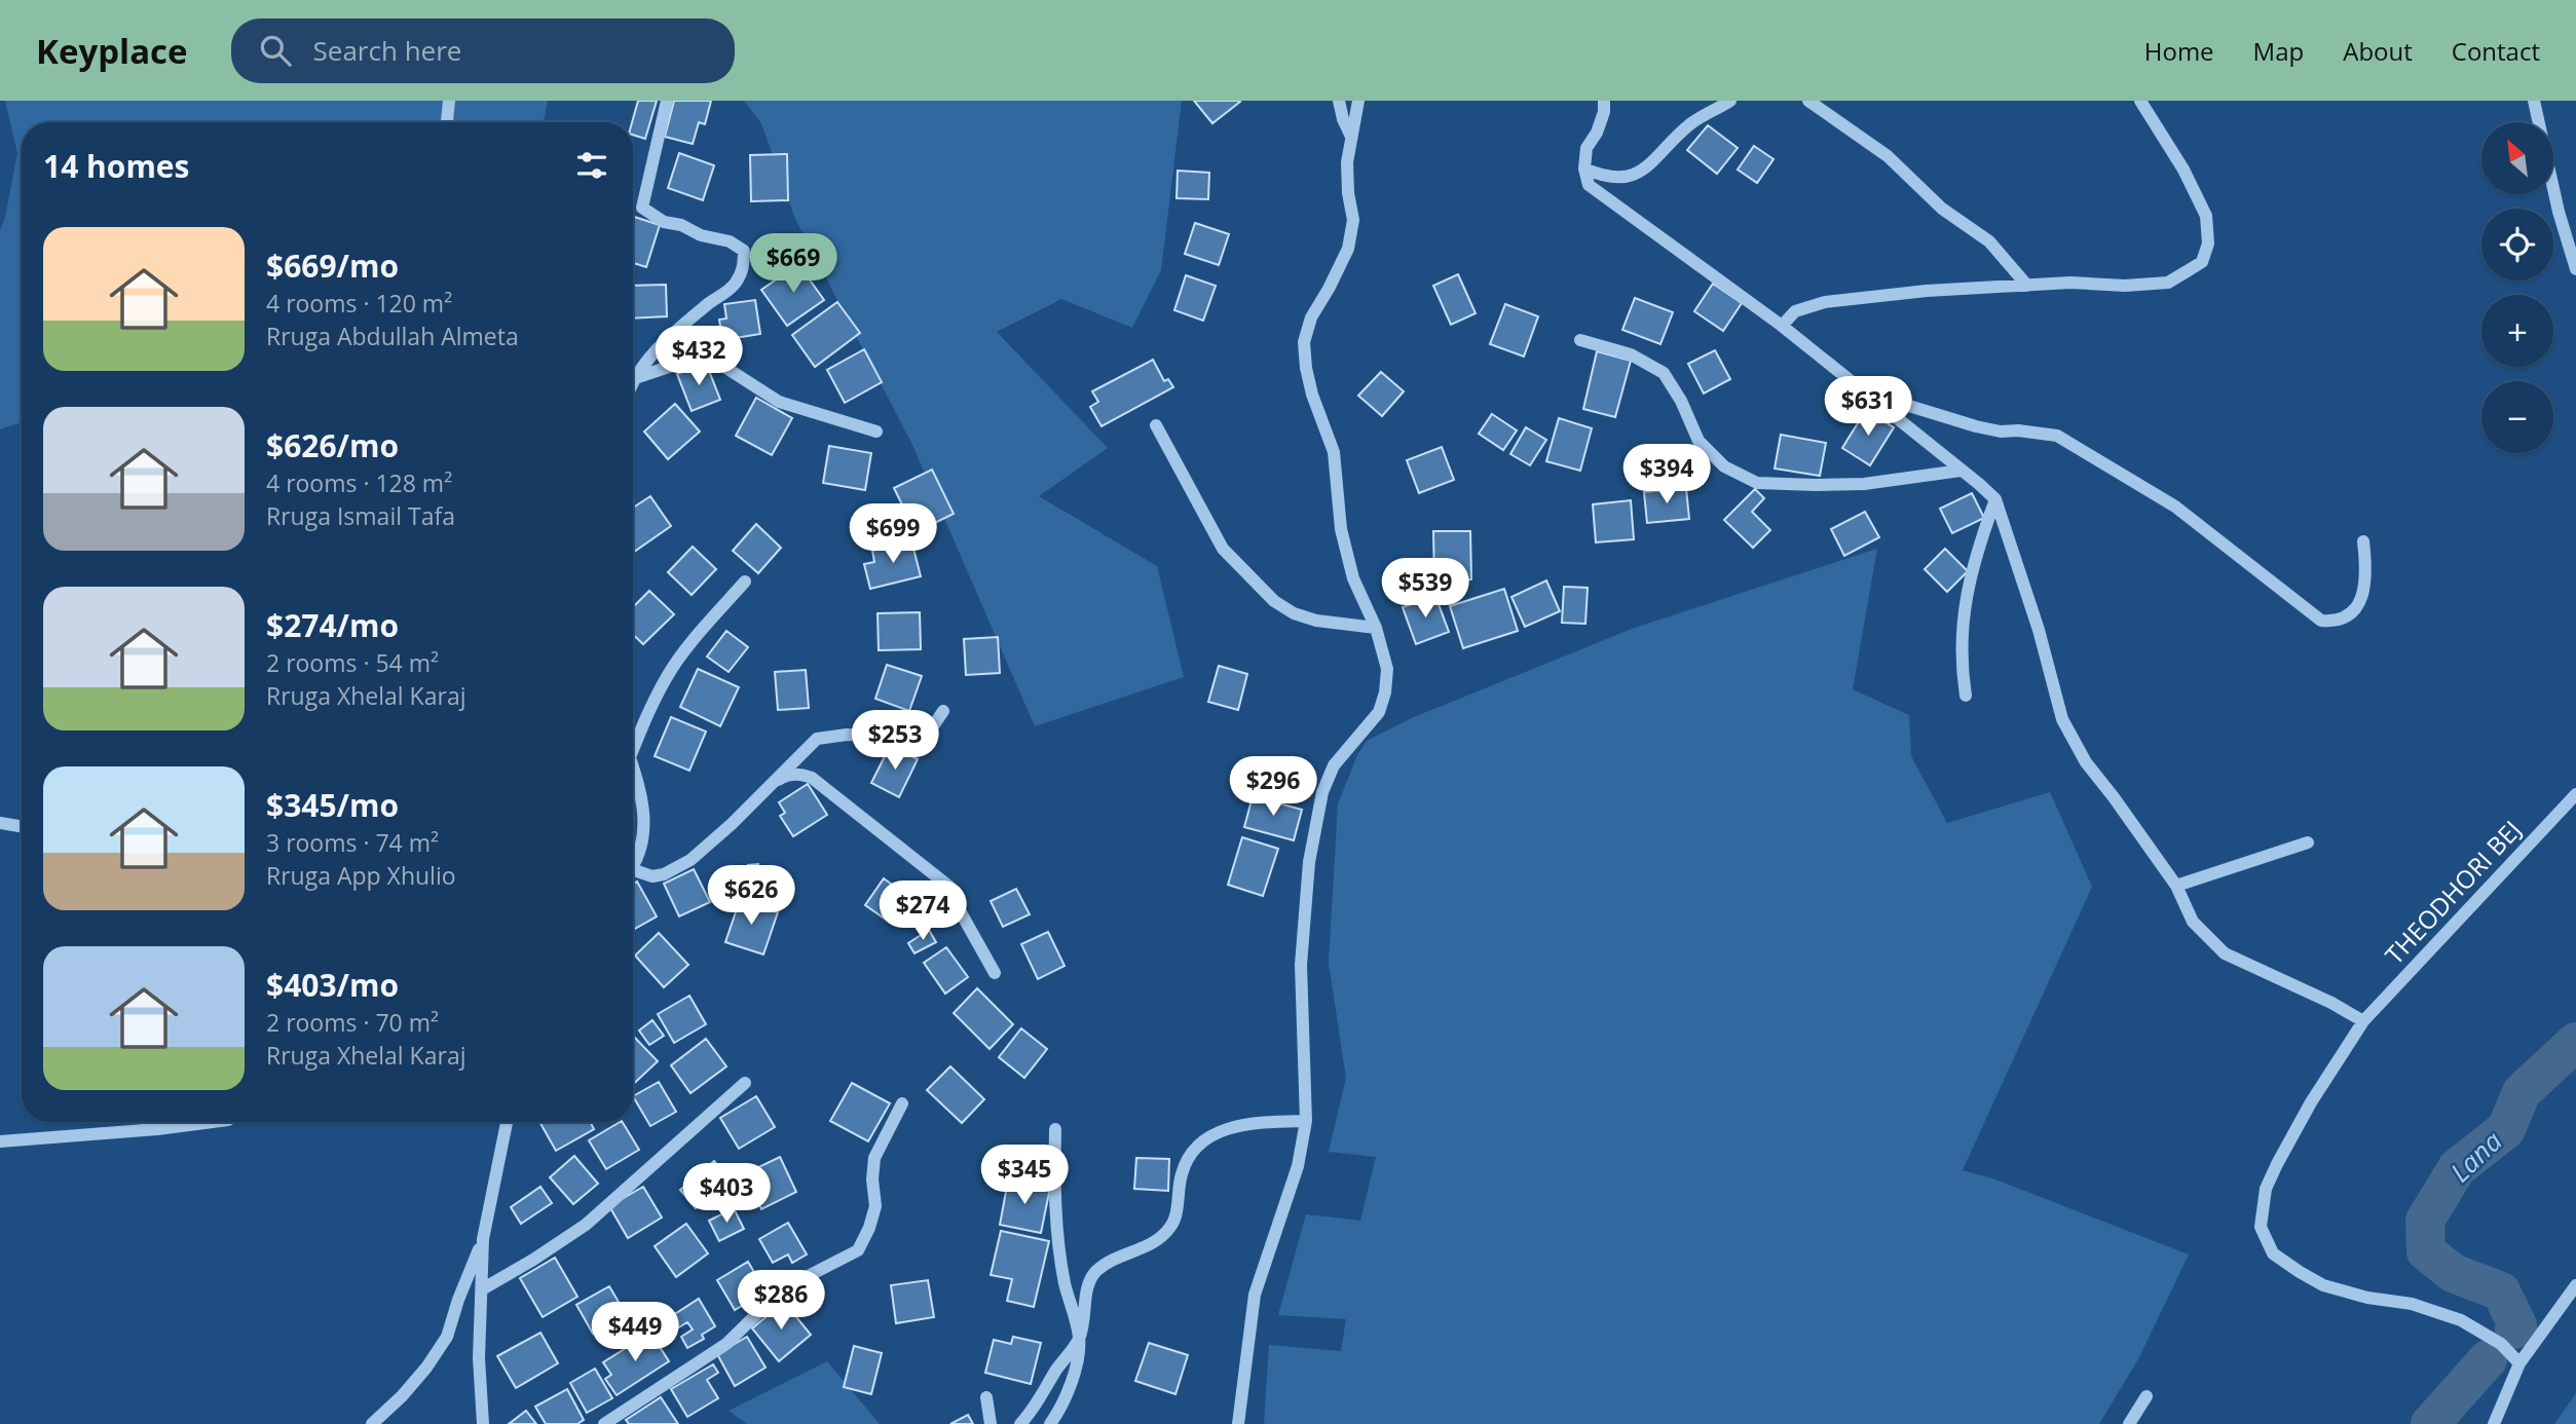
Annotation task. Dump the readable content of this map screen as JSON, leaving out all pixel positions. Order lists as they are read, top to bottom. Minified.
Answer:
{"streets":{"street":["THEODHORI BEJ"]},"water":["Lana"],"north":"top left","page":{"header":"Keyplace","search":"Search here","nav":["Home","Map","About","Contact"],"map_buttons":["+","−"],"heading":"14 homes","list":[{"name":"$669/mo","note":"4 rooms · 120 m² · Rruga Abdullah Almeta"},{"name":"$626/mo","note":"4 rooms · 128 m² · Rruga Ismail Tafa"},{"name":"$274/mo","note":"2 rooms · 54 m² · Rruga Xhelal Karaj"},{"name":"$345/mo","note":"3 rooms · 74 m² · Rruga App Xhulio"},{"name":"$403/mo","note":"2 rooms · 70 m² · Rruga Xhelal Karaj"}],"price":["$669","$432","$631","$394","$699","$539","$253","$296","$626","$274","$345","$403","$286","$449"]}}
